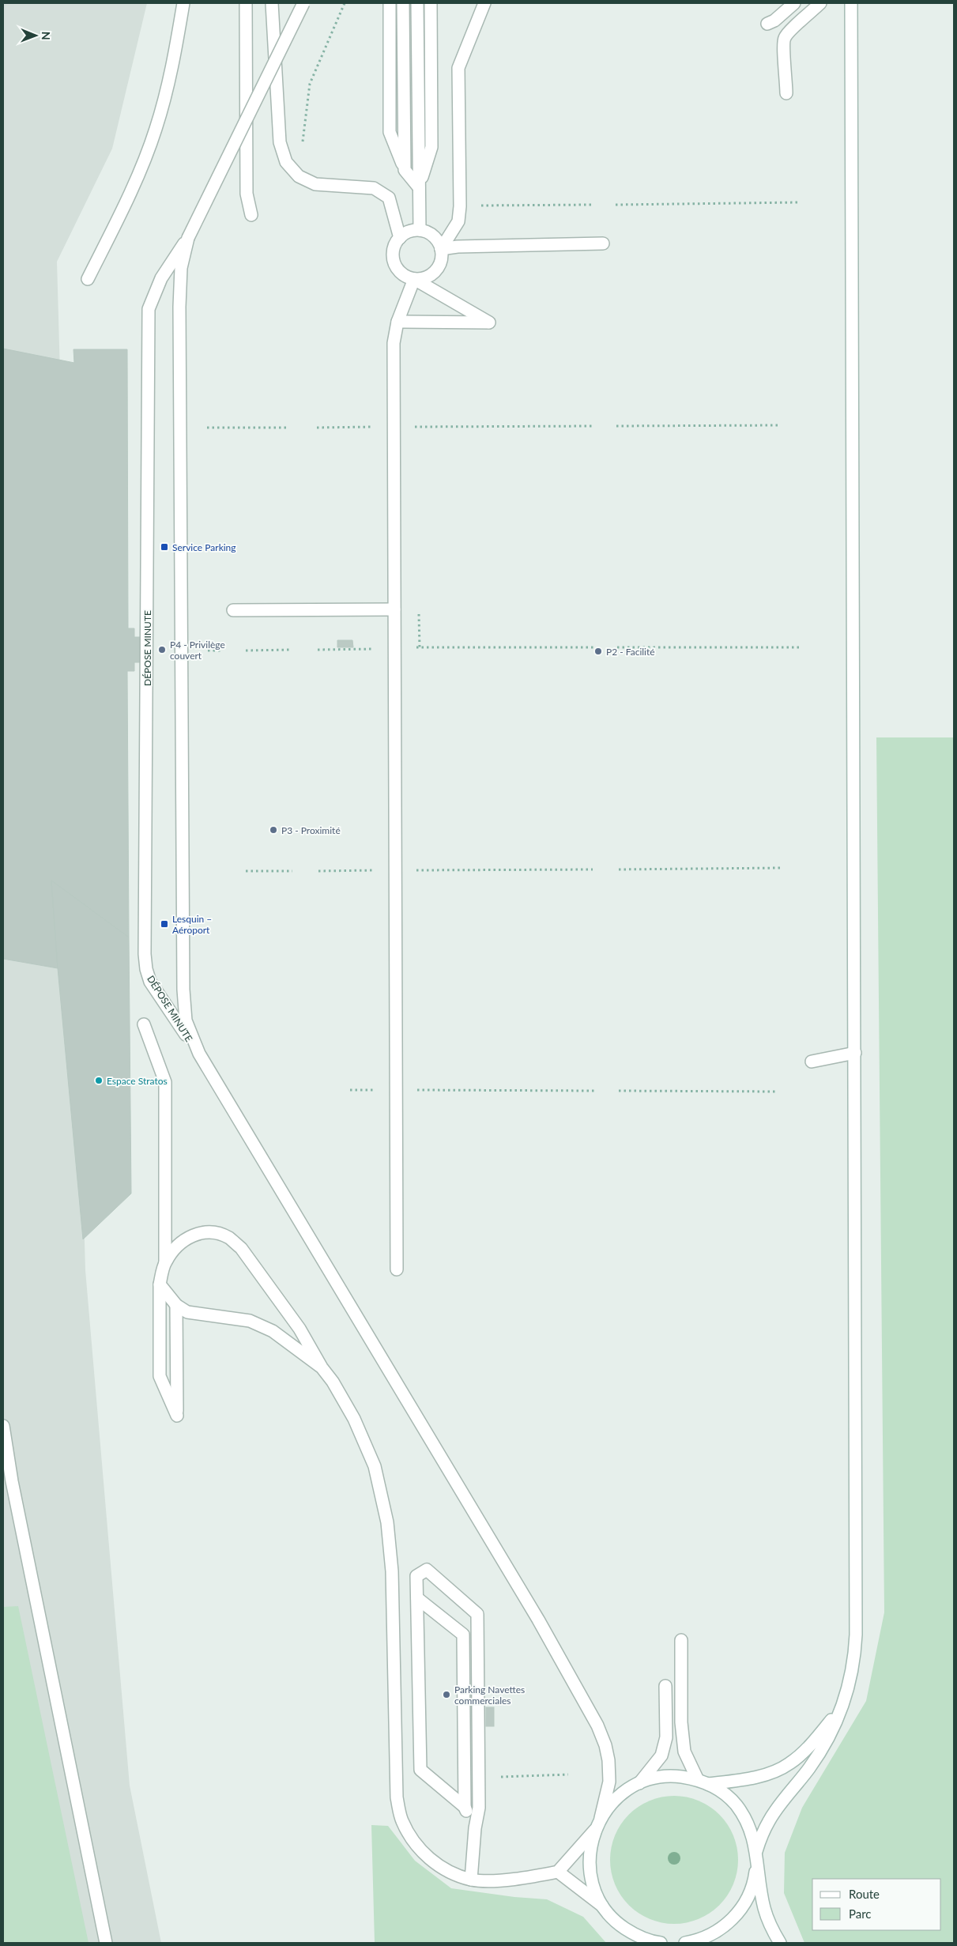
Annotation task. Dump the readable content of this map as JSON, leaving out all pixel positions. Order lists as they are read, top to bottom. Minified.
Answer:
{"streets":{"street":["DÉPOSE MINUTE"]},"places":{"transit":["Service Parking","Lesquin – Aéroport"],"other":["P4 - Privilège couvert","P2 - Facilité","P3 - Proximité","Espace Stratos","Parking Navettes commerciales"]},"legend":["Route","Parc"],"north":"right"}
